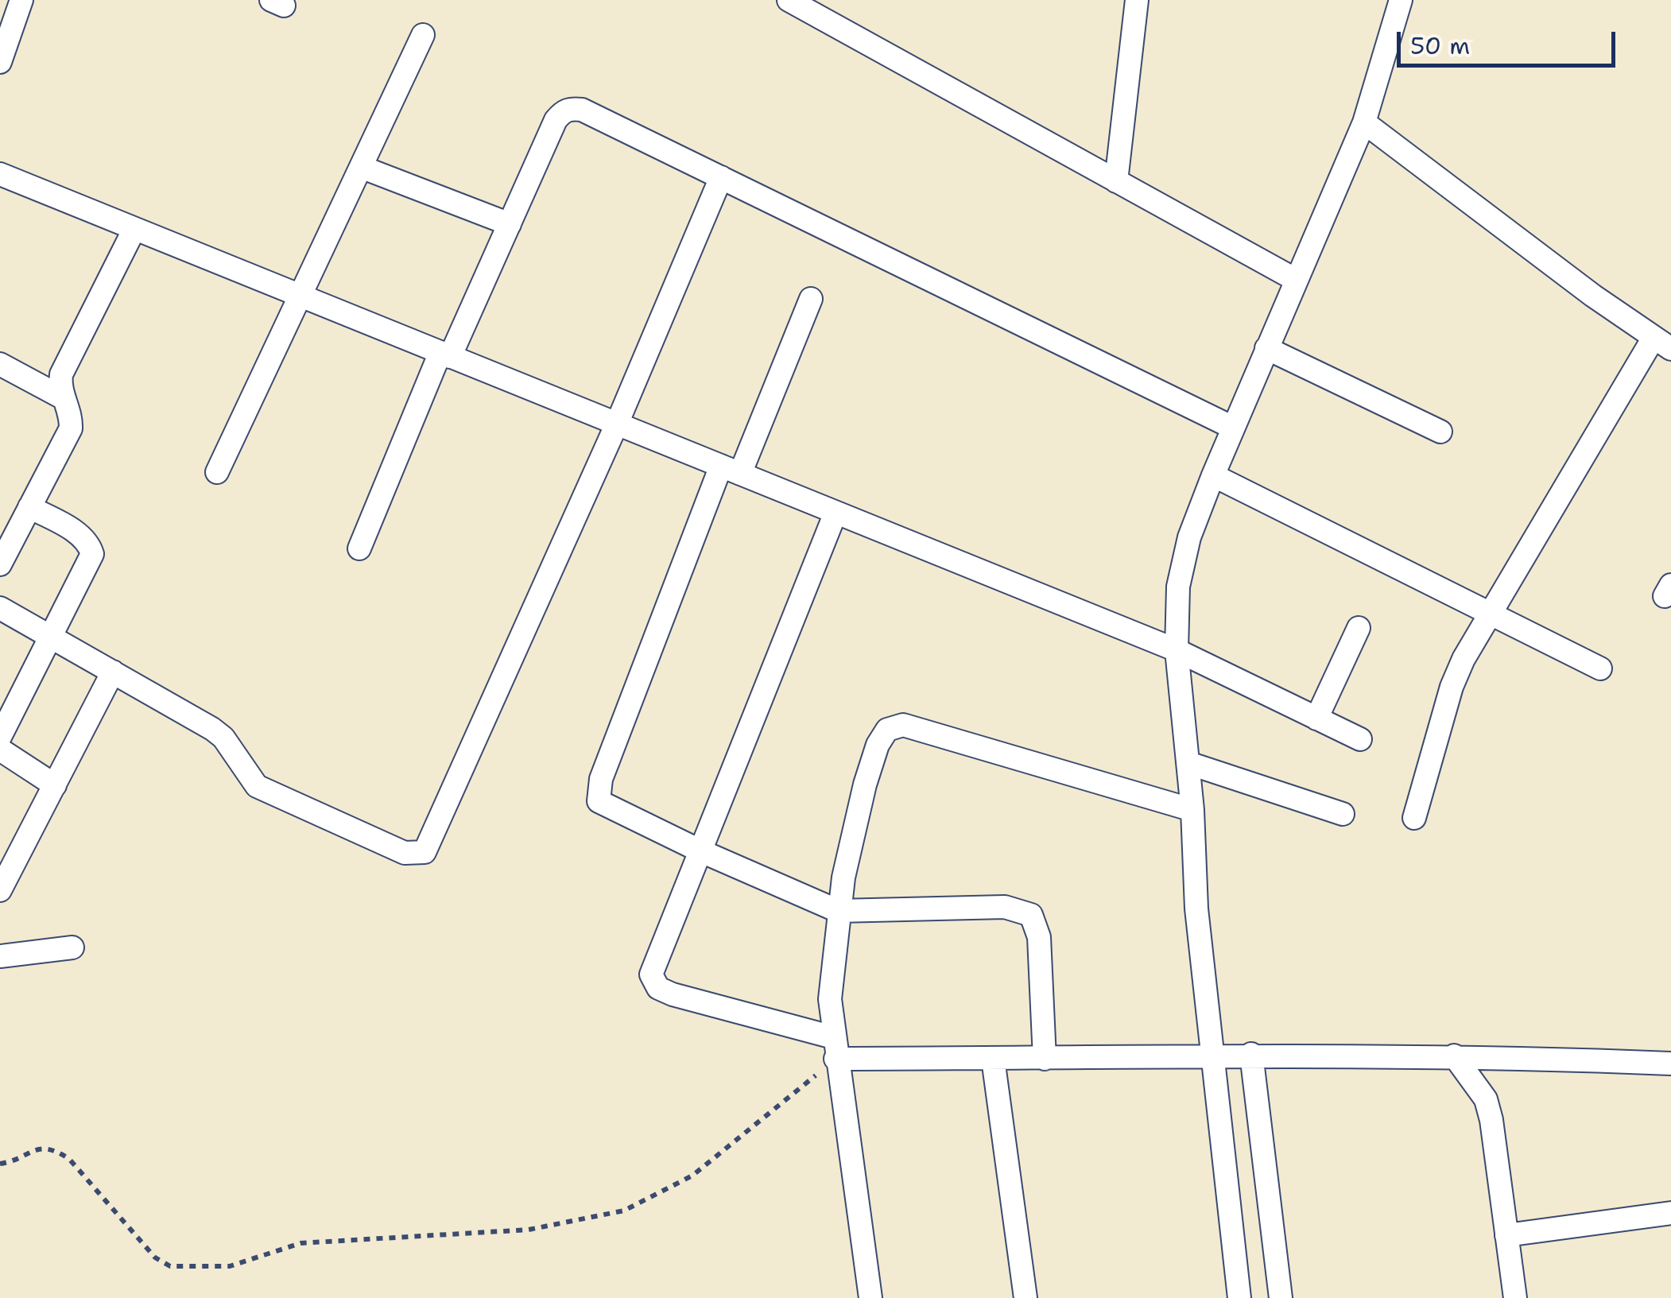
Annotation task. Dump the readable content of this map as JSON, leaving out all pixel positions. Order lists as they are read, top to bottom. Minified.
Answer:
{"scale_bar":"50 m"}
